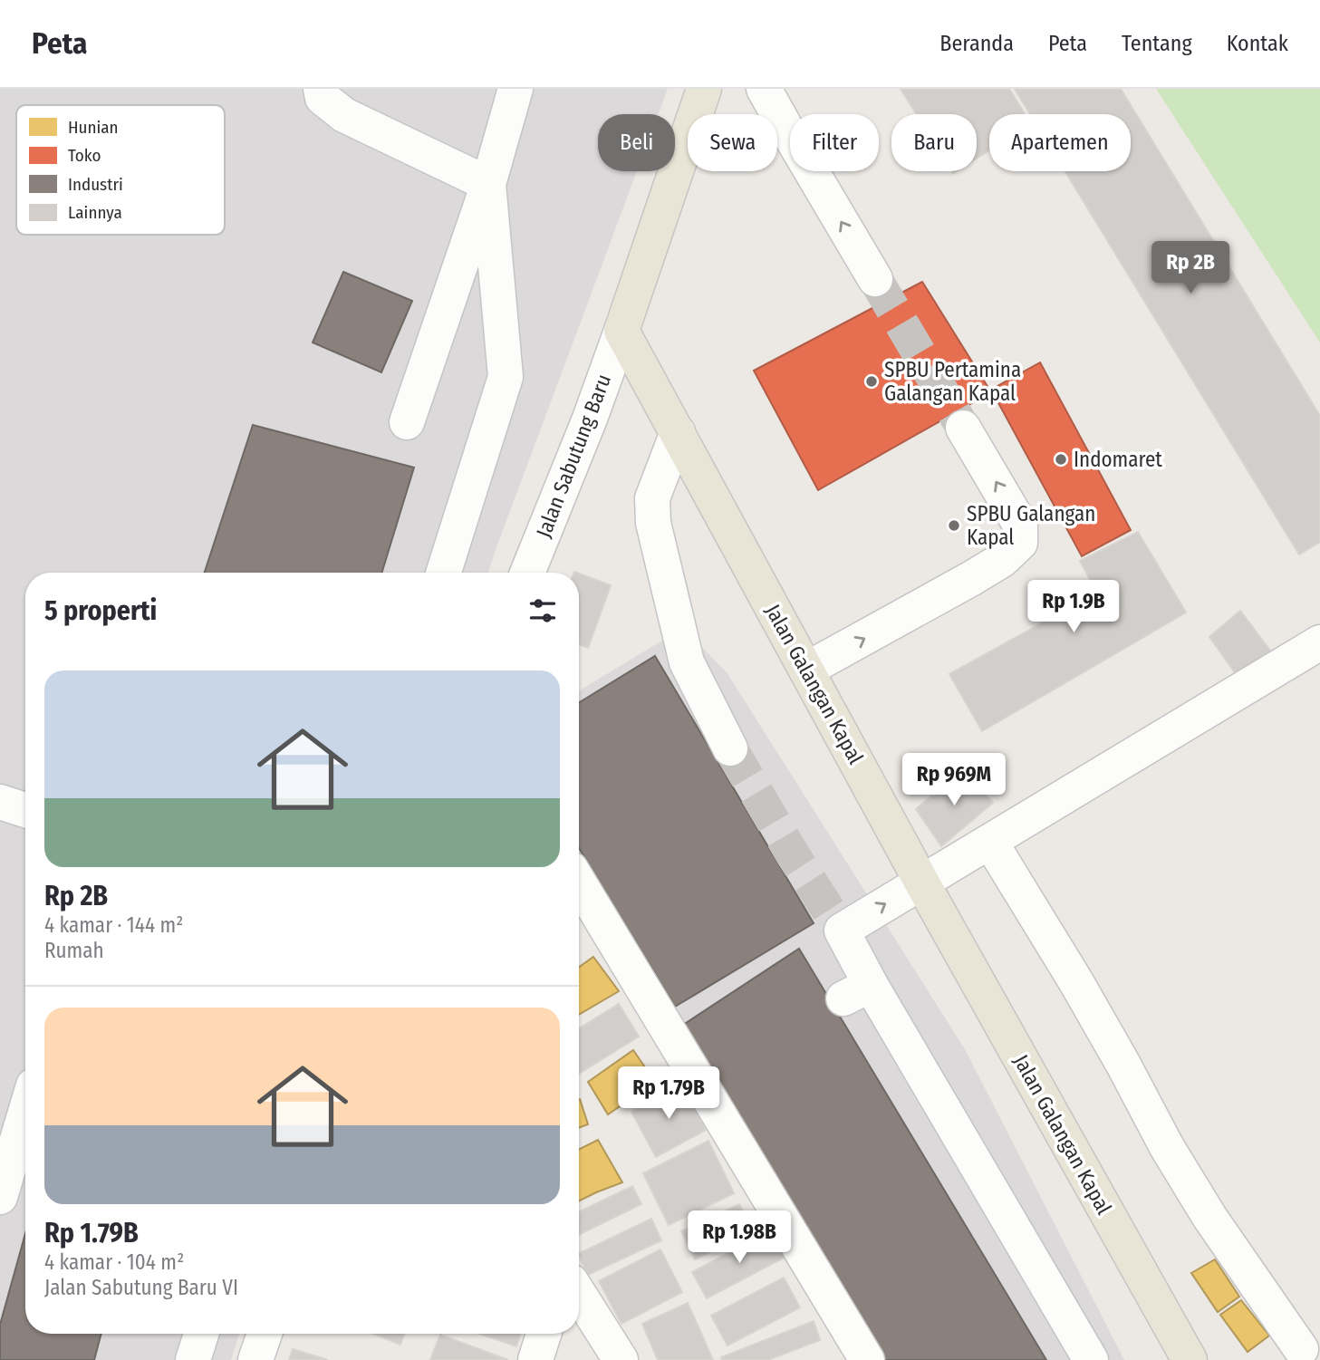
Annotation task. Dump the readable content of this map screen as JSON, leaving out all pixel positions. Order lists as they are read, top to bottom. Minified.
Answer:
{"streets":{"main road":["Jalan Galangan Kapal"],"street":["Jalan Sabutung Baru"]},"crossings":[["Jalan Sabutung Baru","Jalan Galangan Kapal"]],"places":["SPBU Pertamina Galangan Kapal","Indomaret","SPBU Galangan Kapal"],"legend":["Hunian","Toko","Industri","Lainnya"],"page":{"header":"Peta","nav":["Beranda","Peta","Tentang","Kontak"],"chip":["Beli","Sewa","Filter","Baru","Apartemen"],"price":["Rp 2B","Rp 1.9B","Rp 969M","Rp 1.79B","Rp 1.98B"],"heading":"5 properti","list":[{"name":"Rp 2B","note":"4 kamar · 144 m² · Rumah"},{"name":"Rp 1.79B","note":"4 kamar · 104 m² · Jalan Sabutung Baru VI"}]}}
